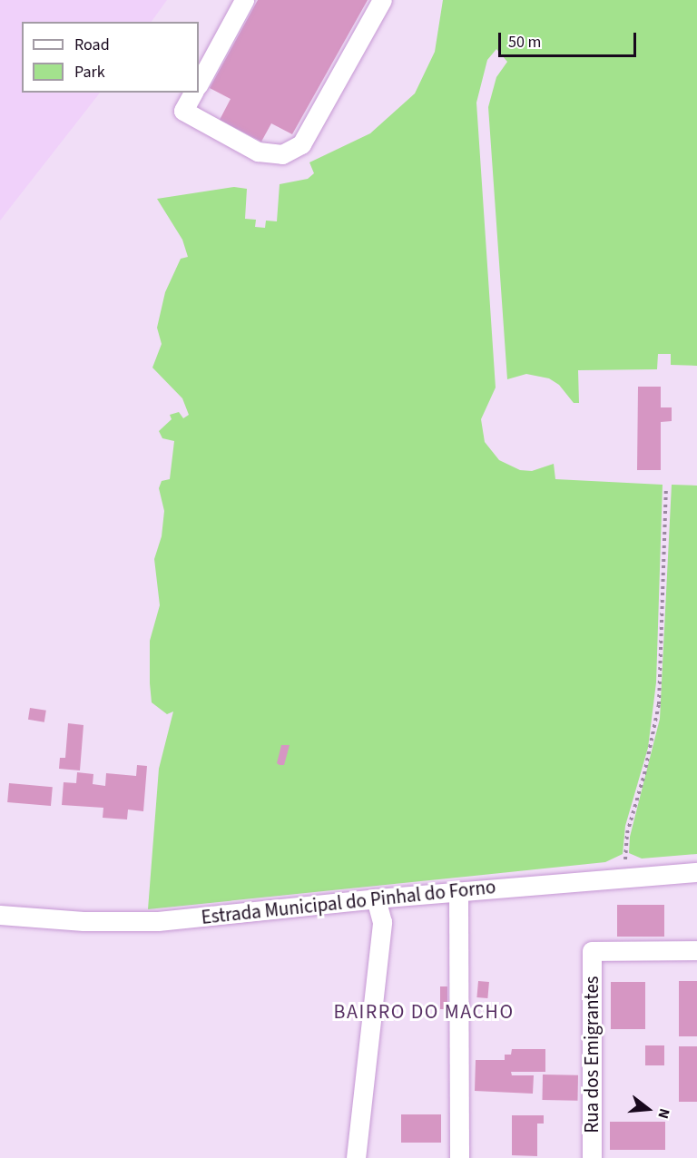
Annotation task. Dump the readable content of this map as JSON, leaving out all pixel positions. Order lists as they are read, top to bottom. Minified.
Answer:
{"streets":{"street":["Estrada Municipal do Pinhal do Forno","Rua dos Emigrantes"]},"districts":["BAIRRO DO MACHO"],"legend":["Road","Park"],"scale_bar":"50 m","north":"right"}
